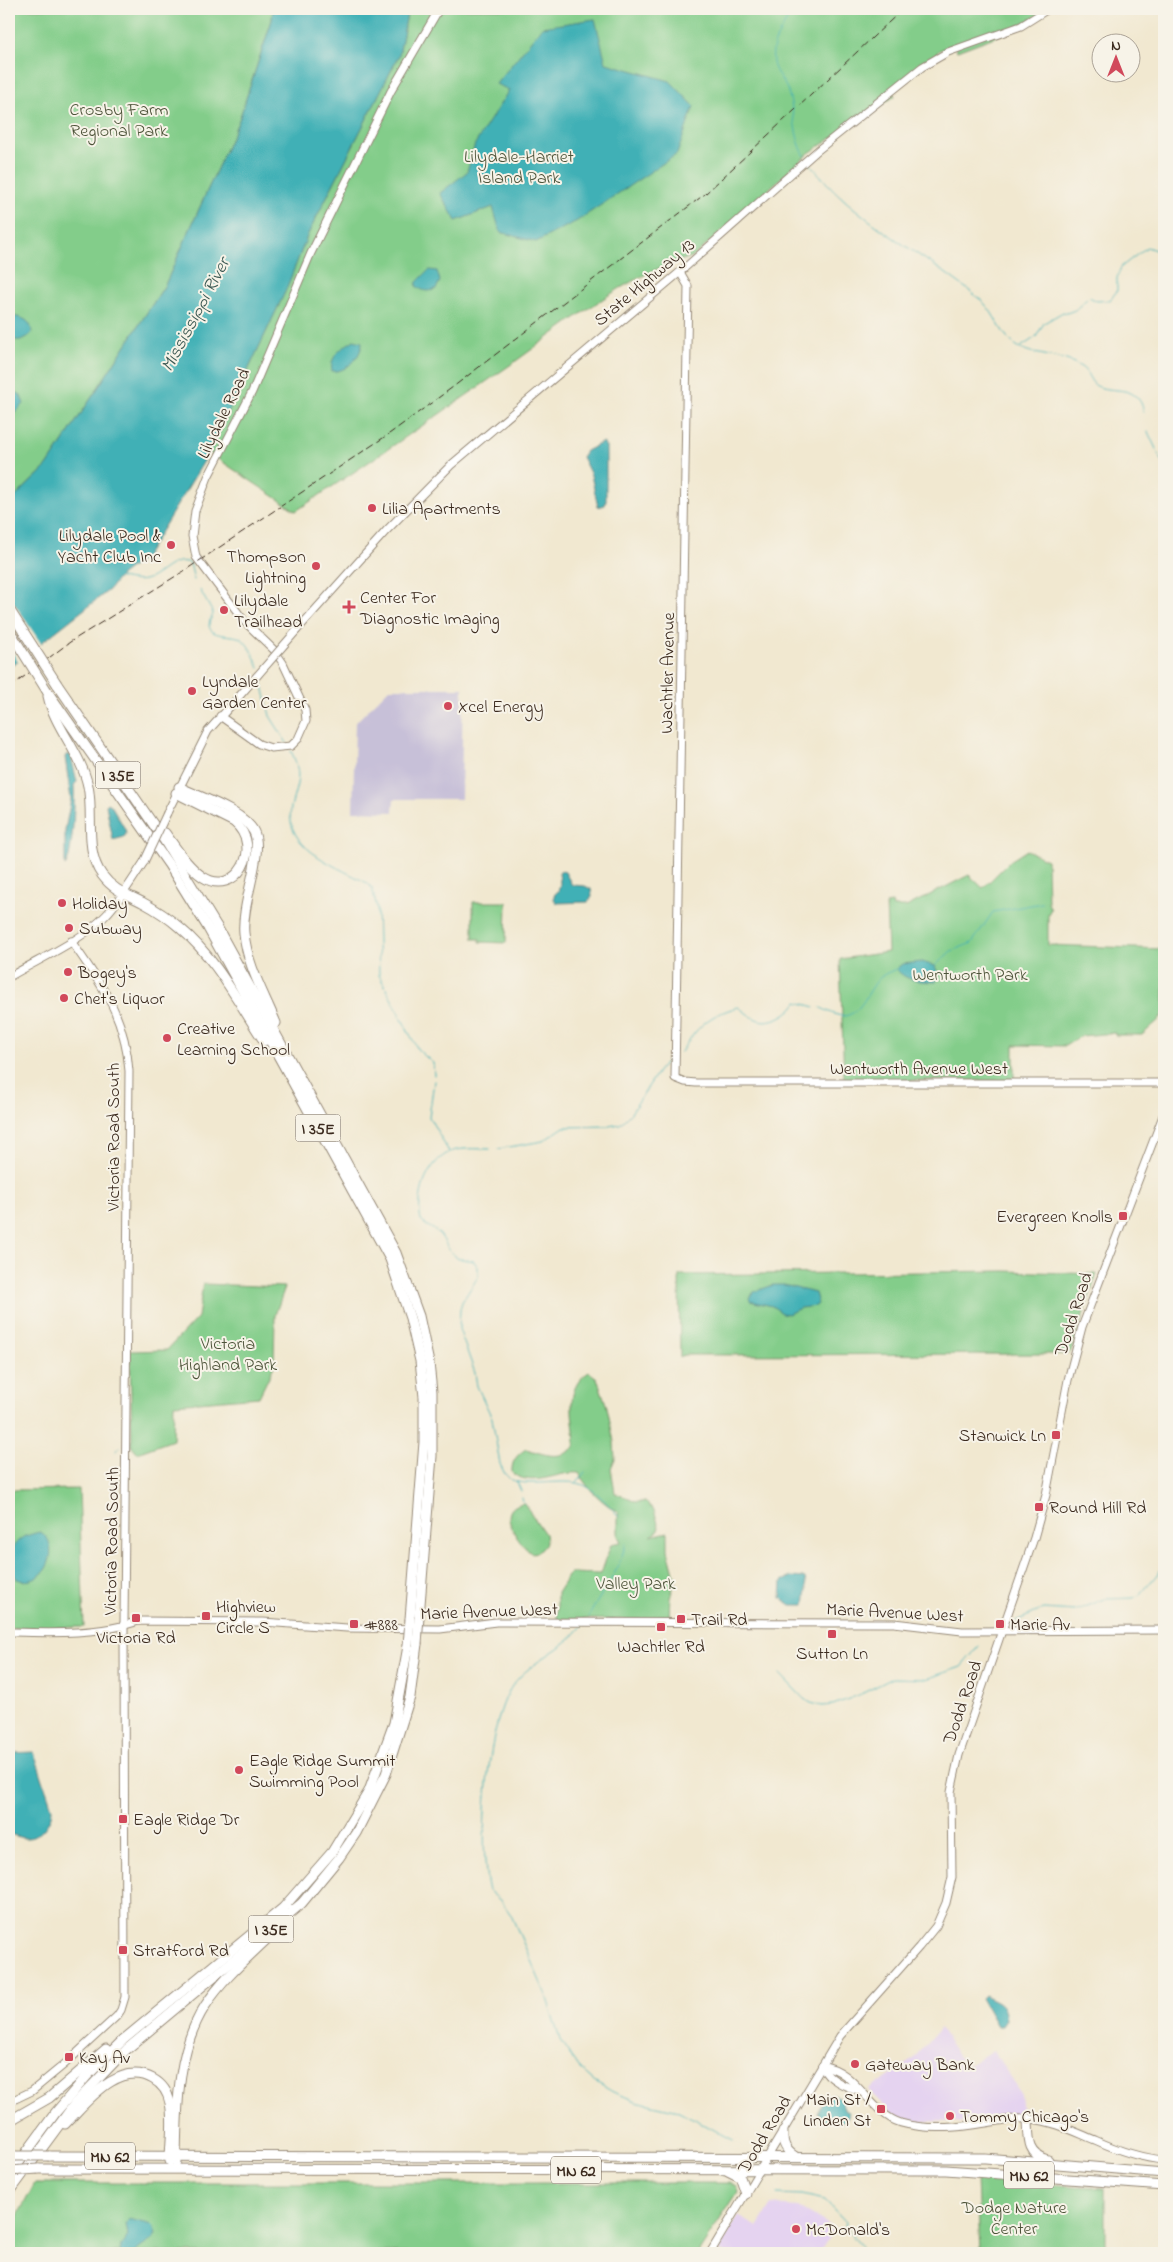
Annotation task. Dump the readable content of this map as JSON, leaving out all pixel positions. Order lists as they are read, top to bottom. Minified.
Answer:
{"streets":{"highway":["I 35E","MN 62"],"street":["State Highway 13","Lilydale Road","Wachtler Avenue","Wentworth Avenue West","Victoria Road South","Dodd Road","Marie Avenue West"]},"crossings":[["State Highway 13","Lilydale Road"],["State Highway 13","Wachtler Avenue"],["State Highway 13","Victoria Road South"],["Wachtler Avenue","Wentworth Avenue West"],["Victoria Road South","Marie Avenue West"],["Dodd Road","Marie Avenue West"],["Dodd Road","MN 62"]],"water":["Mississippi River"],"parks":["Crosby Farm Regional Park","Lilydale-Harriet Island Park","Wentworth Park","Victoria Highland Park","Valley Park","Dodge Nature Center"],"places":{"other":["Lilia Apartments","Lilydale Pool & Yacht Club Inc","Thompson Lightning","Lilydale Trailhead","Lyndale Garden Center","Xcel Energy","Holiday","Subway","Bogey's","Chet's Liquor","Creative Learning School","Eagle Ridge Summit Swimming Pool","Gateway Bank","Tommy Chicago's","McDonald's"],"health":["Center For Diagnostic Imaging"],"transit":["Evergreen Knolls","Stanwick Ln","Round Hill Rd","Highview Circle S","Victoria Rd","Trail Rd","#888","Marie Av","Wachtler Rd","Sutton Ln","Eagle Ridge Dr","Stratford Rd","Kay Av","Main St / Linden St"]},"north":"top"}
